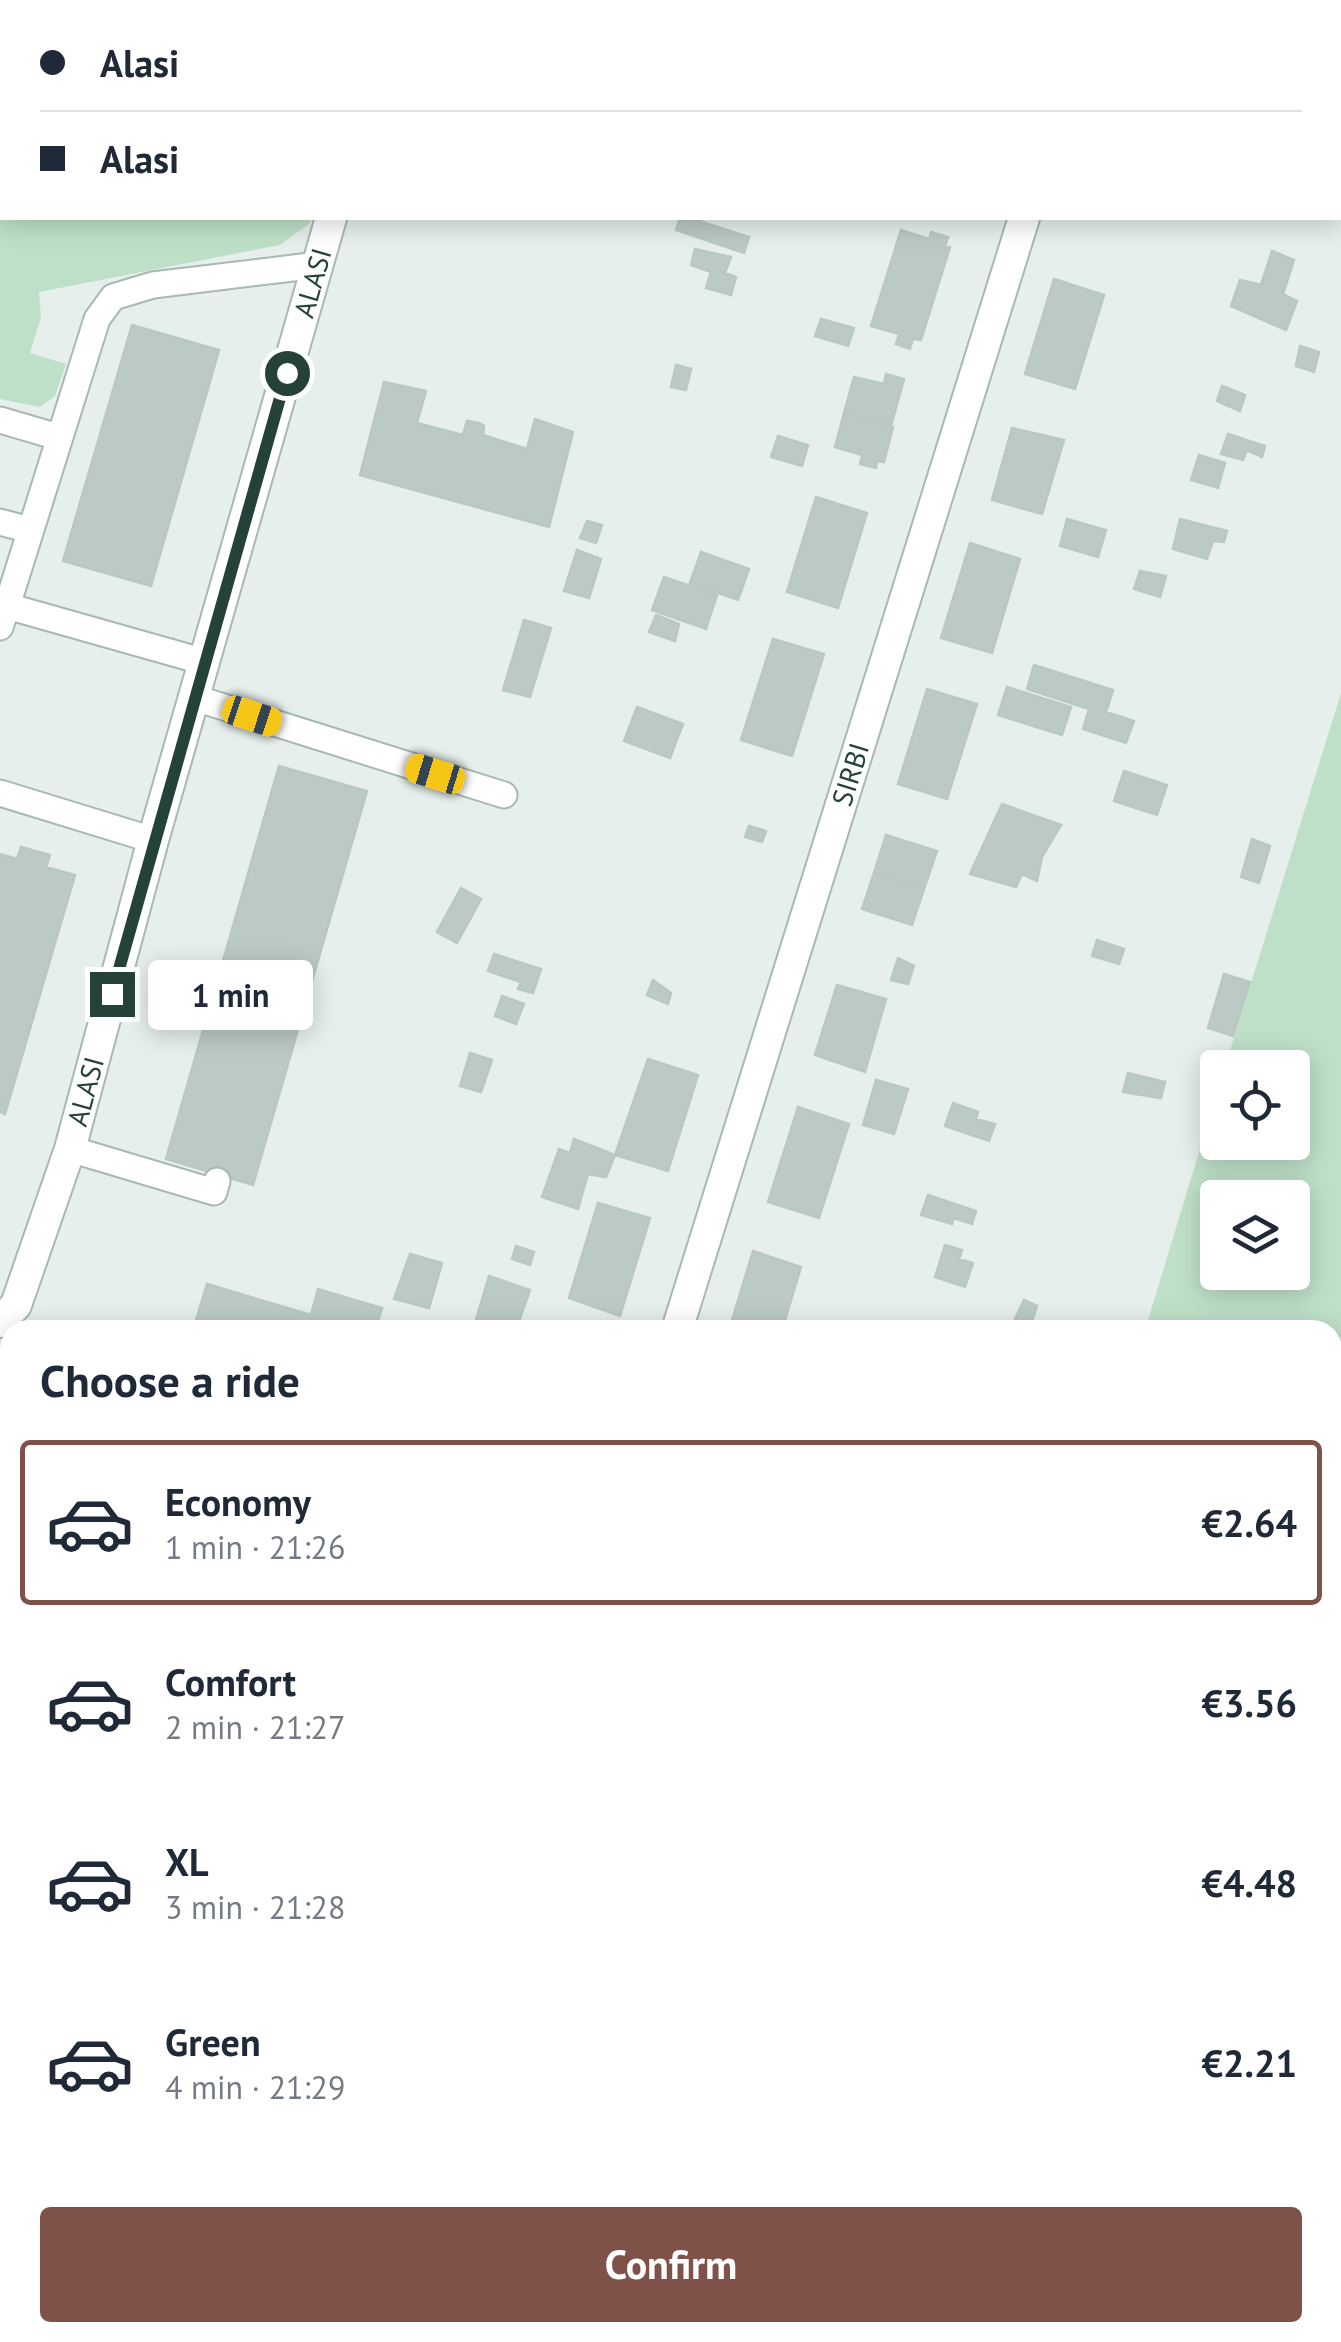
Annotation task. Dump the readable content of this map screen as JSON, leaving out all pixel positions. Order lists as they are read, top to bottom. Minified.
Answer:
{"streets":{"street":["ALASI","SIRBI"]},"page":{"banner":["Alasi","Alasi"],"bubble":"1 min","heading":"Choose a ride","list":[{"name":"Economy","note":"1 min · 21:26","value":"€2.64"},{"name":"Comfort","note":"2 min · 21:27","value":"€3.56"},{"name":"XL","note":"3 min · 21:28","value":"€4.48"},{"name":"Green","note":"4 min · 21:29","value":"€2.21"}],"buttons":"Confirm"}}
